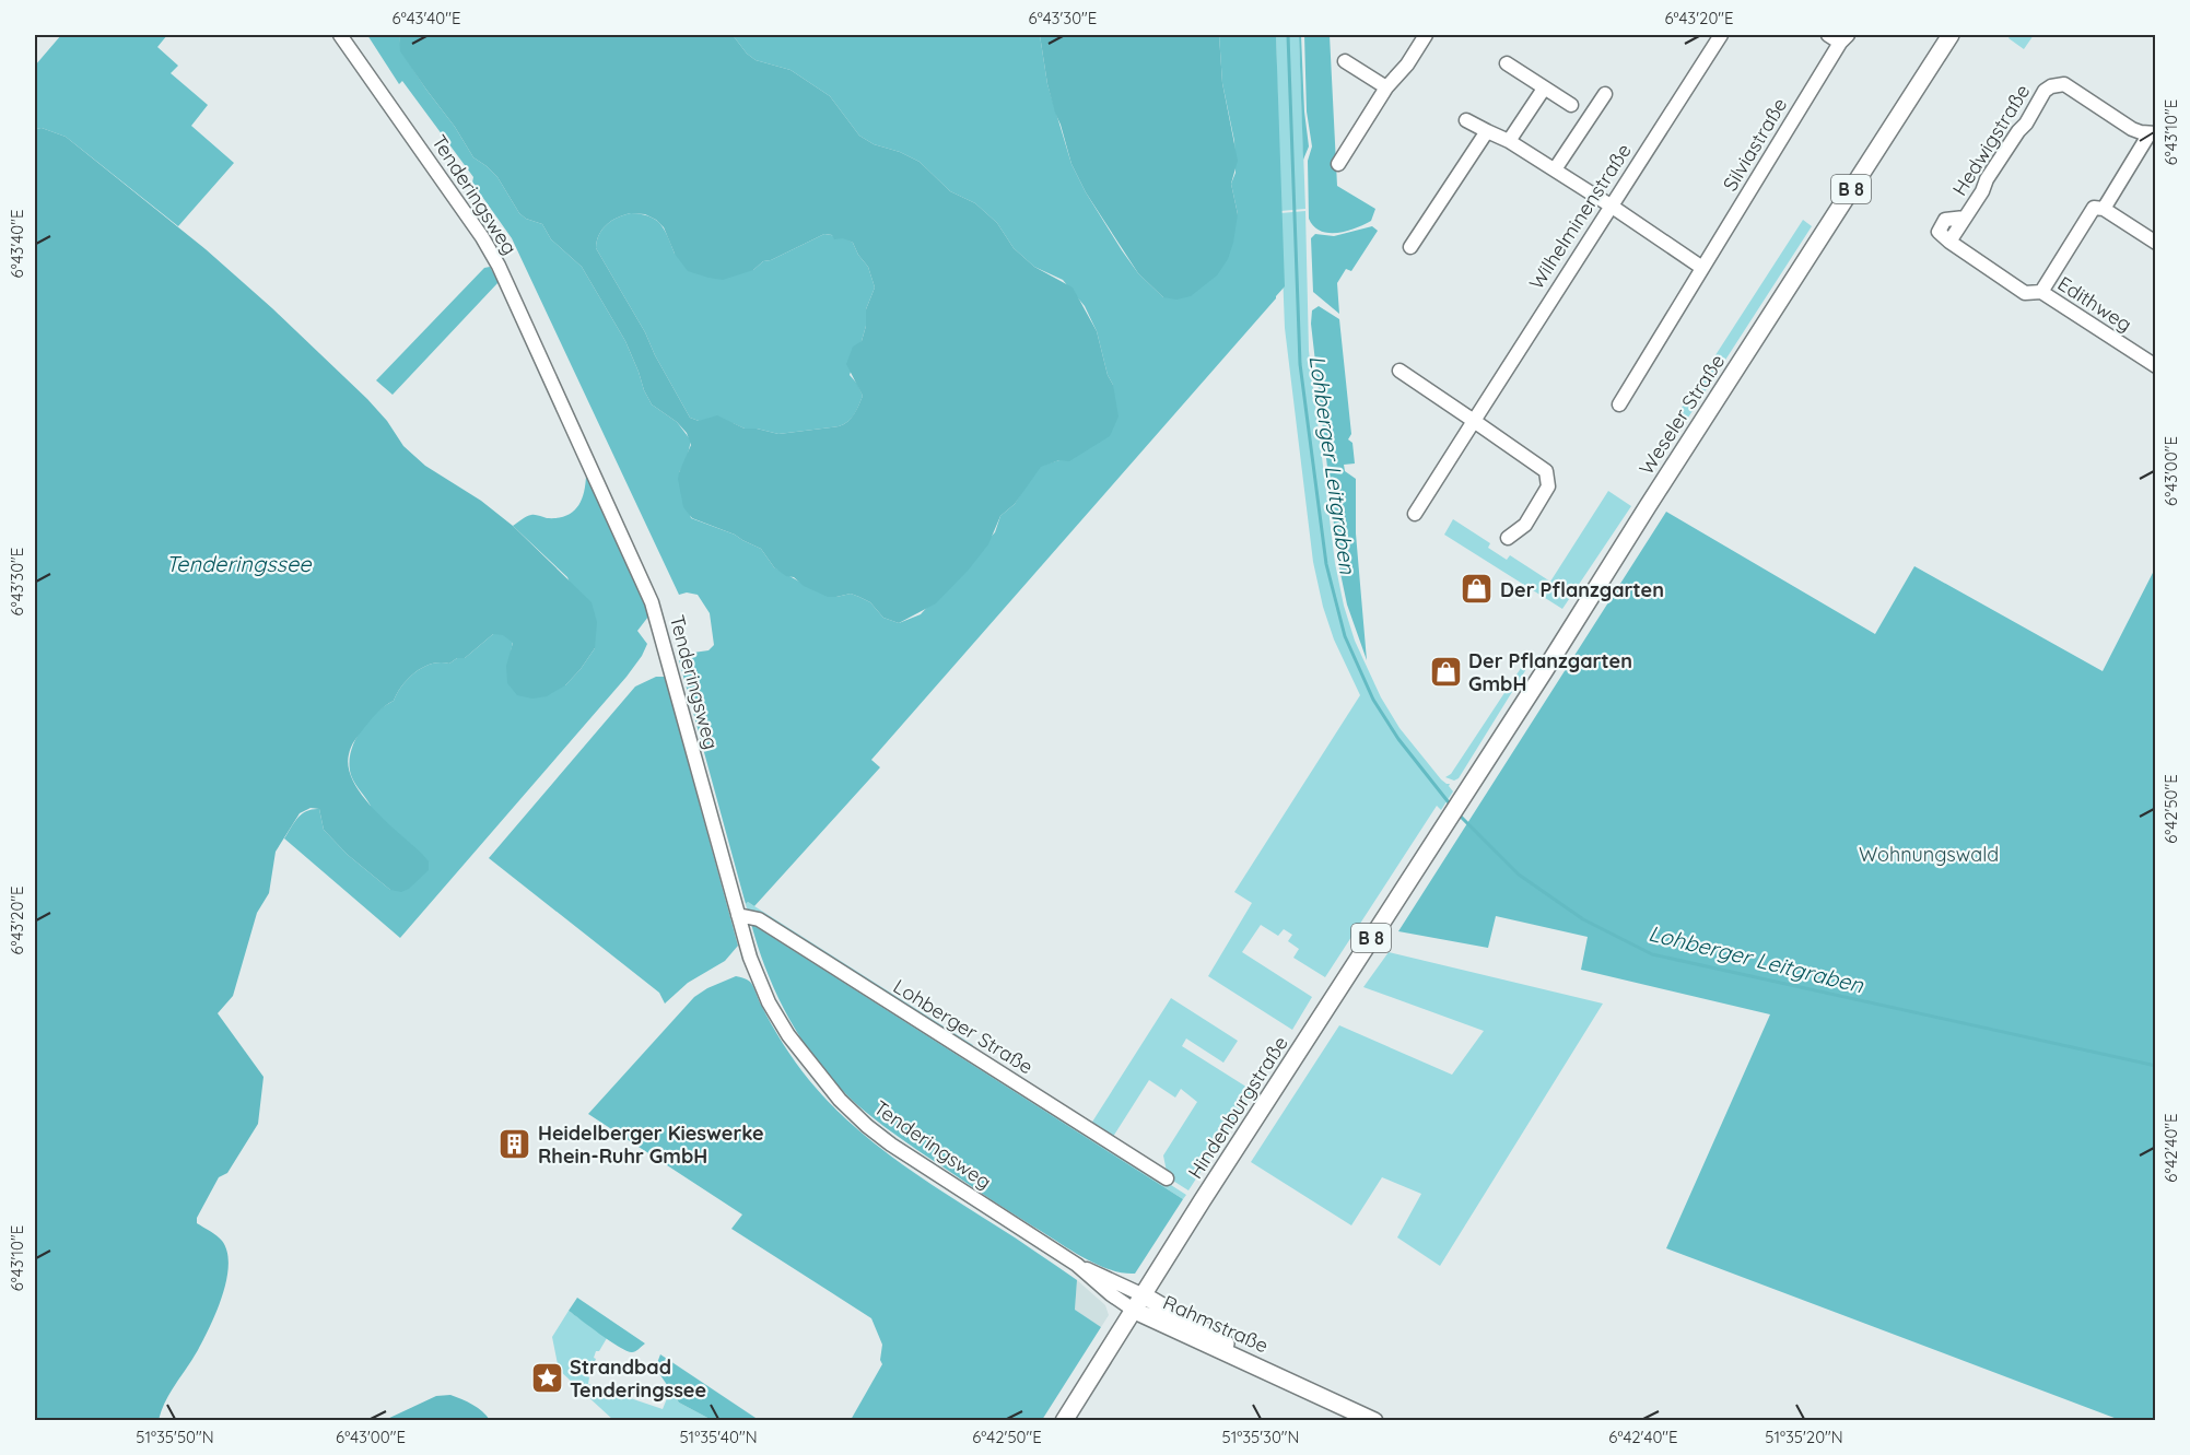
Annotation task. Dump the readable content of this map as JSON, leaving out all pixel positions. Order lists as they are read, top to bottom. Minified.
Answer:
{"streets":{"main road":["B 8","Weseler Straße","Hindenburgstraße","Rahmstraße"],"street":["Hedwigstraße","Silviastraße","Tenderingsweg","Wilhelminenstraße","Edithweg","Lohberger Straße"]},"crossings":[["Hedwigstraße","Edithweg"],["Tenderingsweg","Lohberger Straße"],["Tenderingsweg","Hindenburgstraße"],["Tenderingsweg","Rahmstraße"],["Weseler Straße","Hindenburgstraße"],["Hindenburgstraße","Rahmstraße"]],"water":["Lohberger Leitgraben","Tenderingssee"],"parks":["Wohnungswald"],"places":{"shop":["Der Pflanzgarten","Der Pflanzgarten GmbH"],"building":["Heidelberger Kieswerke Rhein-Ruhr GmbH"],"place":["Strandbad Tenderingssee"]},"coordinates":["6°43'40\"E","6°43'30\"E","6°43'20\"E","6°43'10\"E","6°43'00\"E","6°42'50\"E","6°42'40\"E","51°35'50\"N","51°35'40\"N","51°35'30\"N","51°35'20\"N"]}
